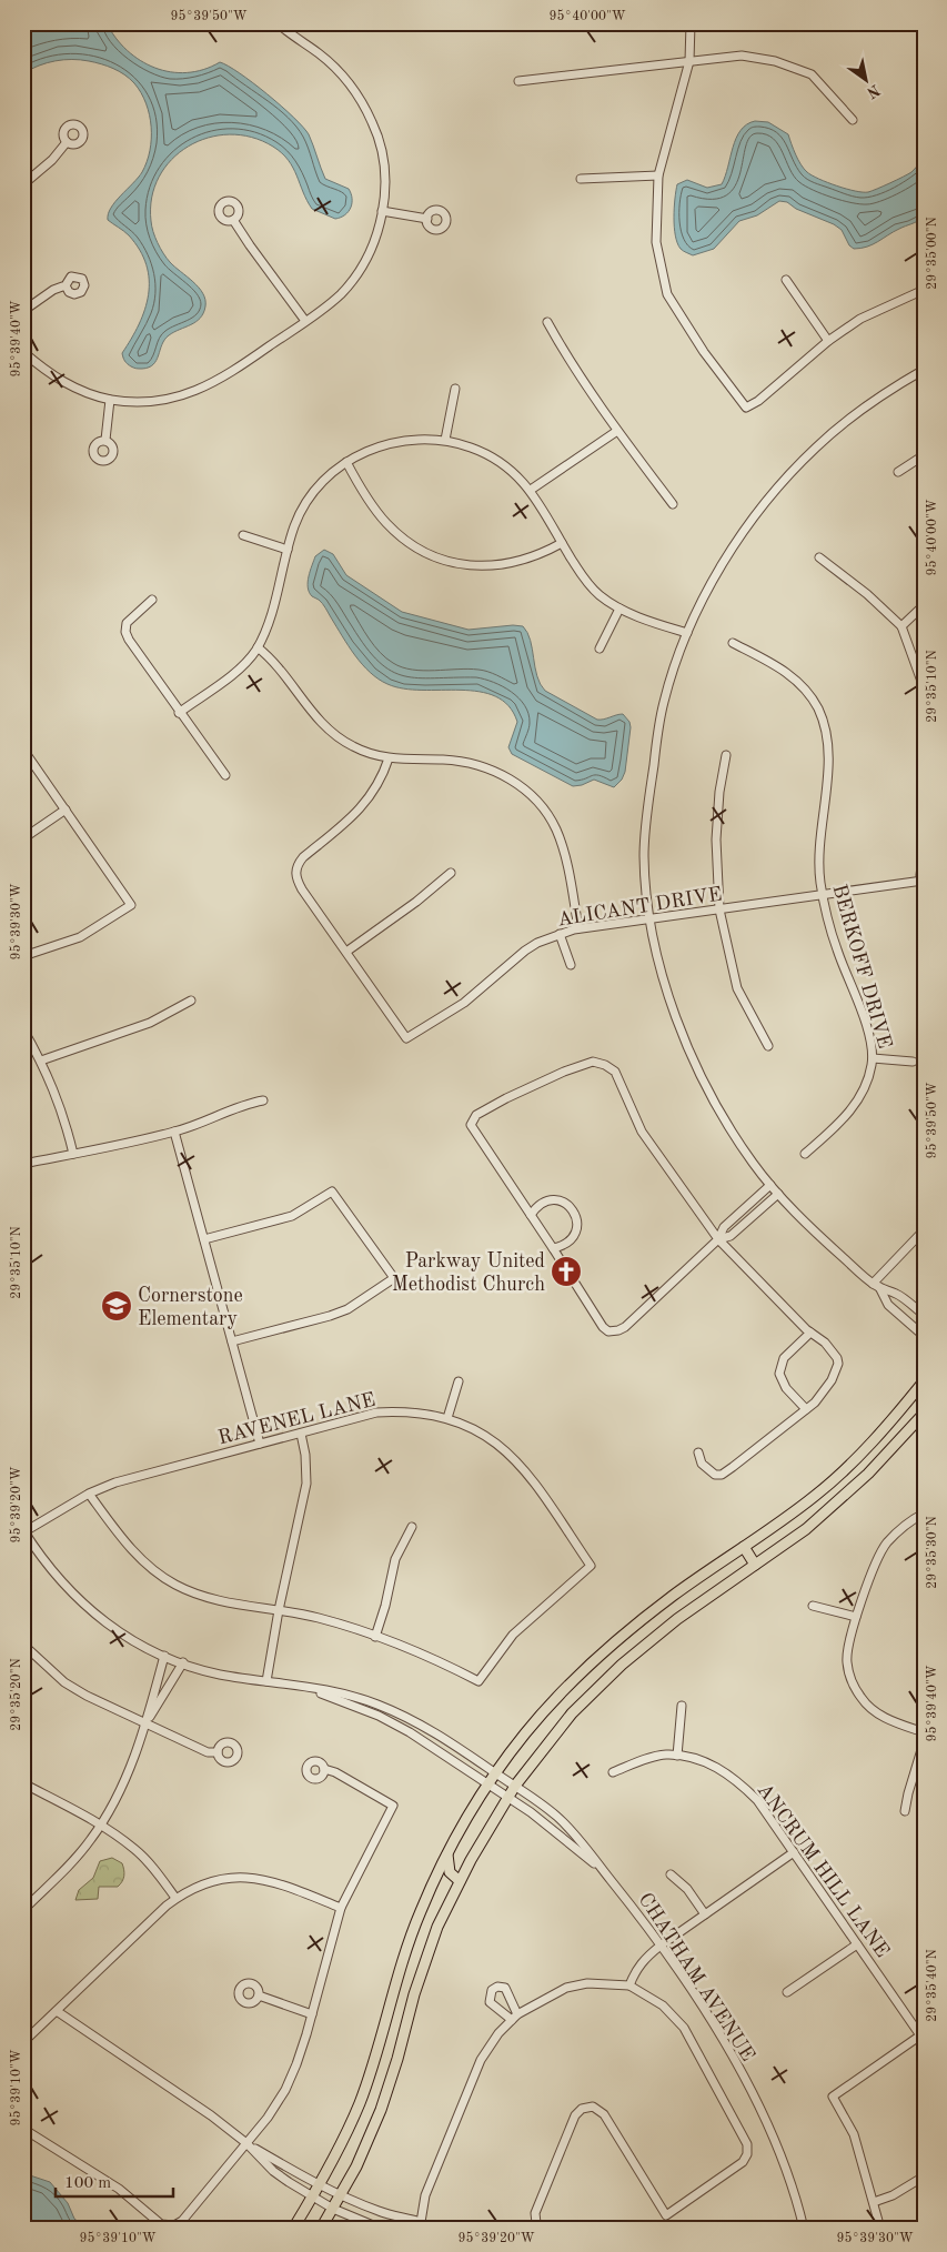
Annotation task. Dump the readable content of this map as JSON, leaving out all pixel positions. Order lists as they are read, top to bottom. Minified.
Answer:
{"streets":{"street":["ALICANT DRIVE","BERKOFF DRIVE","RAVENEL LANE","ANCRUM HILL LANE","CHATHAM AVENUE"]},"crossings":[["ALICANT DRIVE","BERKOFF DRIVE"],["RAVENEL LANE","CHATHAM AVENUE"]],"places":{"church":["Parkway United Methodist Church"],"school or university":["Cornerstone Elementary"]},"scale_bar":"100 m","north":"bottom right","coordinates":["95°39'50\"W","95°40'00\"W","29°35'00\"N","95°39'40\"W","29°35'10\"N","95°39'30\"W","95°39'20\"W","29°35'30\"N","29°35'20\"N","29°35'40\"N","95°39'10\"W"]}
